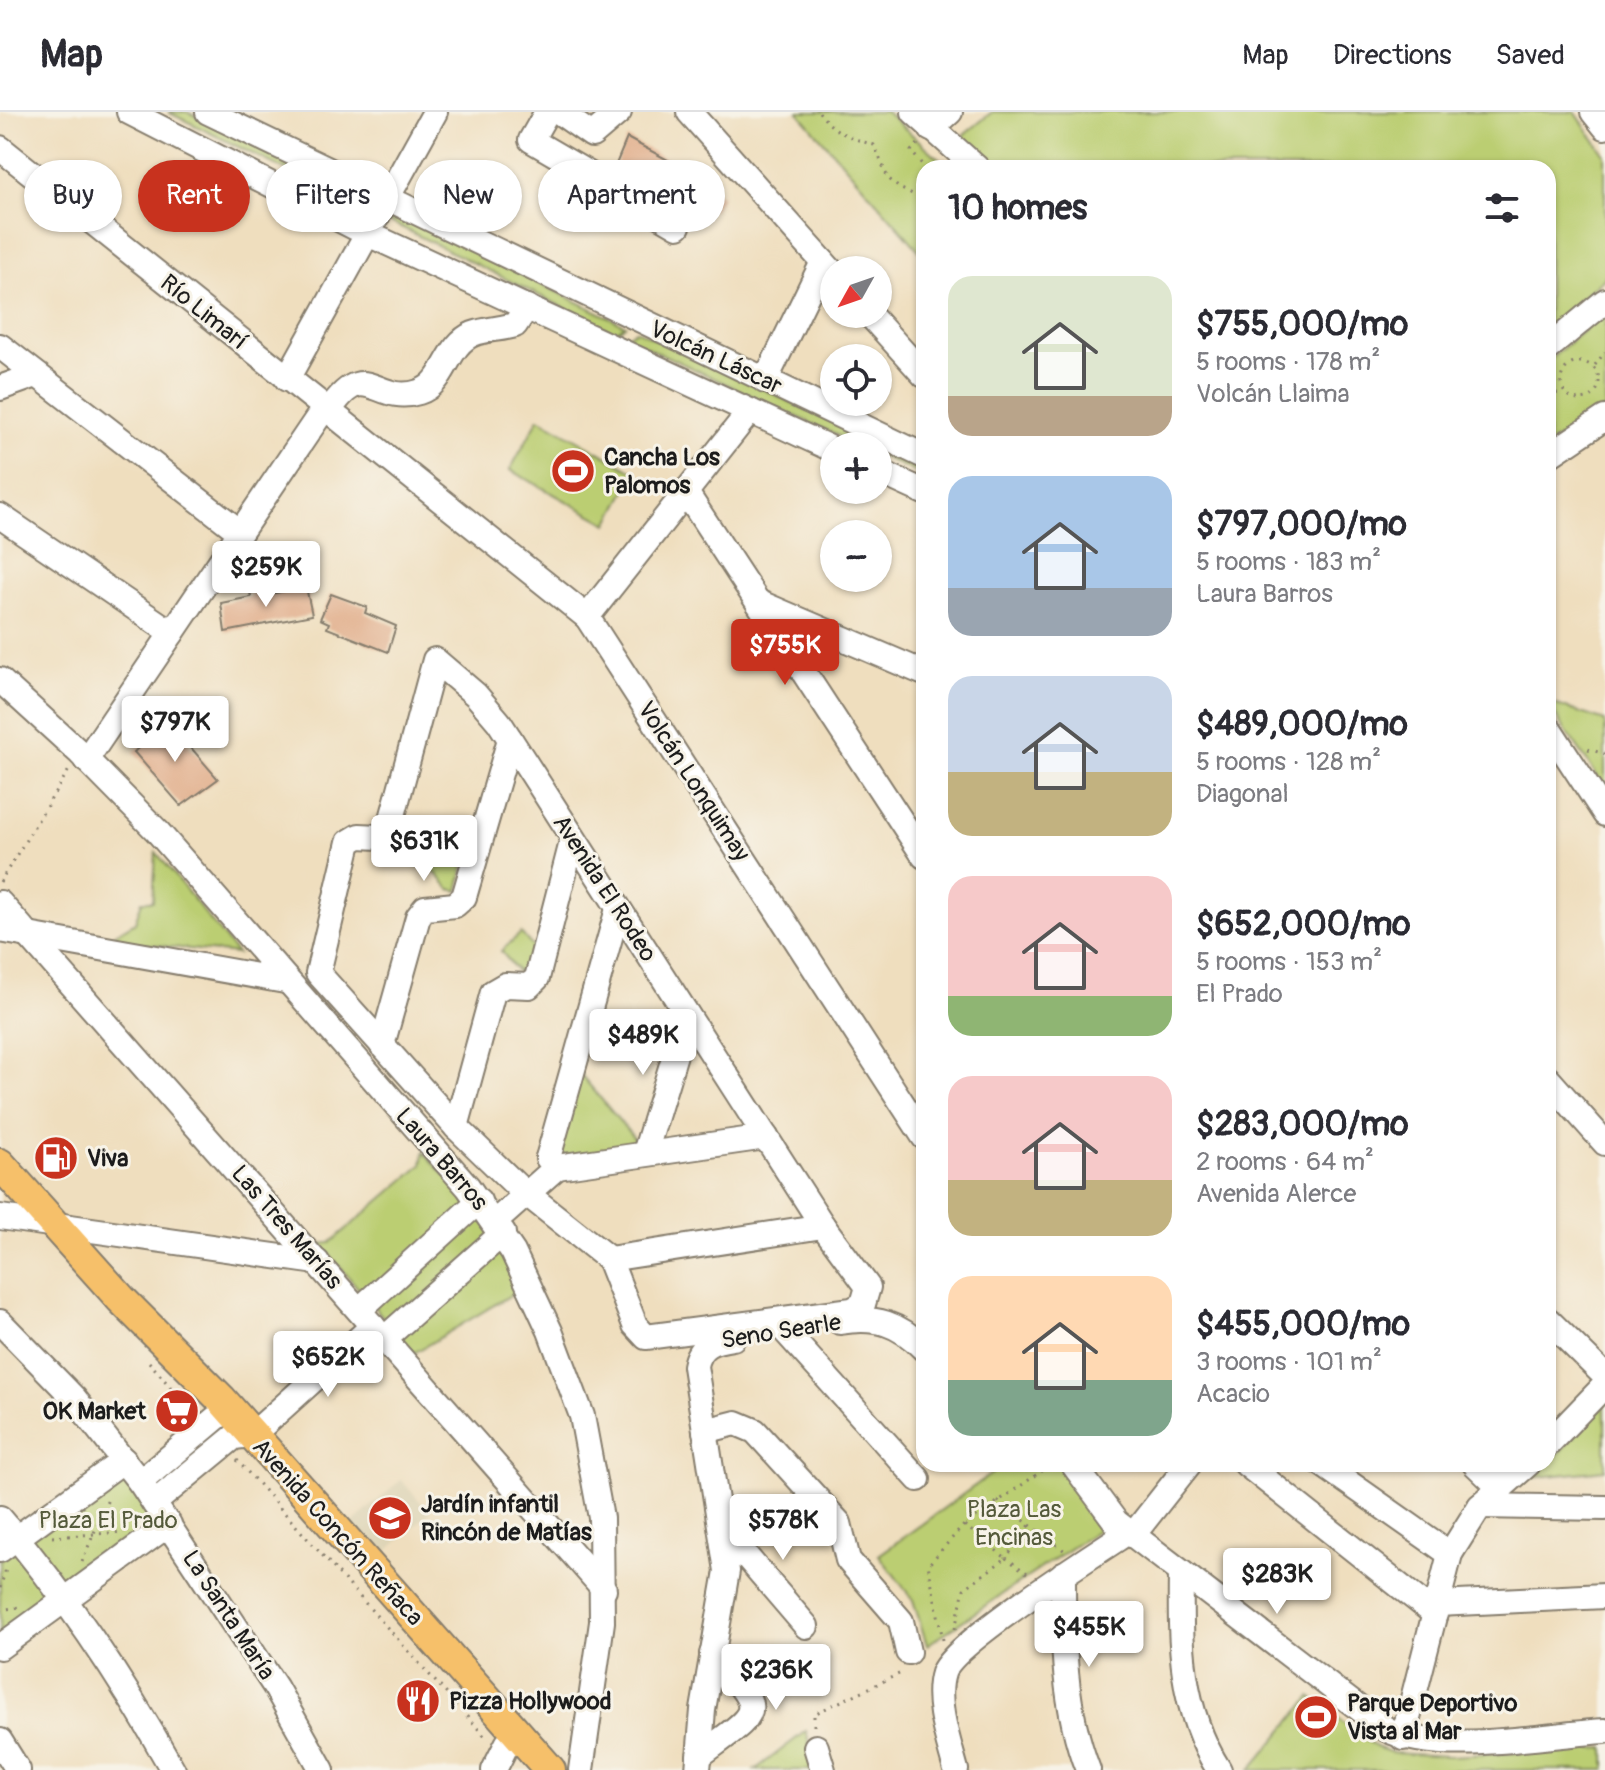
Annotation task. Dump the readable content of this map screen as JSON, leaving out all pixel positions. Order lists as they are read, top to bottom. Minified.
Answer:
{"streets":{"main road":["Avenida Concón Reñaca"],"street":["Río Limarí","Volcán Láscar","Volcán Lonquimay","Avenida El Rodeo","Laura Barros","Las Tres Marías","Seno Searle","La Santa María"]},"crossings":[["Río Limarí","Volcán Lonquimay"],["Laura Barros","Las Tres Marías"]],"parks":["Plaza Las Encinas","Plaza El Prado"],"places":{"sports":["Cancha Los Palomos","Parque Deportivo Vista al Mar"],"fuel station":["Viva"],"supermarket":["OK Market"],"school or university":["Jardín infantil Rincón de Matías"],"restaurant":["Pizza Hollywood"]},"north":"bottom left","page":{"header":"Map","nav":["Map","Directions","Saved"],"chip":["Buy","Rent","Filters","New","Apartment"],"heading":"10 homes","map_buttons":["+","−"],"list":[{"name":"$755,000/mo","note":"5 rooms · 178 m² · Volcán Llaima"},{"name":"$797,000/mo","note":"5 rooms · 183 m² · Laura Barros"},{"name":"$489,000/mo","note":"5 rooms · 128 m² · Diagonal"},{"name":"$652,000/mo","note":"5 rooms · 153 m² · El Prado"},{"name":"$283,000/mo","note":"2 rooms · 64 m² · Avenida Alerce"},{"name":"$455,000/mo","note":"3 rooms · 101 m² · Acacio"}],"price":["$259K","$755K","$797K","$631K","$489K","$652K","$578K","$283K","$455K","$236K"]}}
